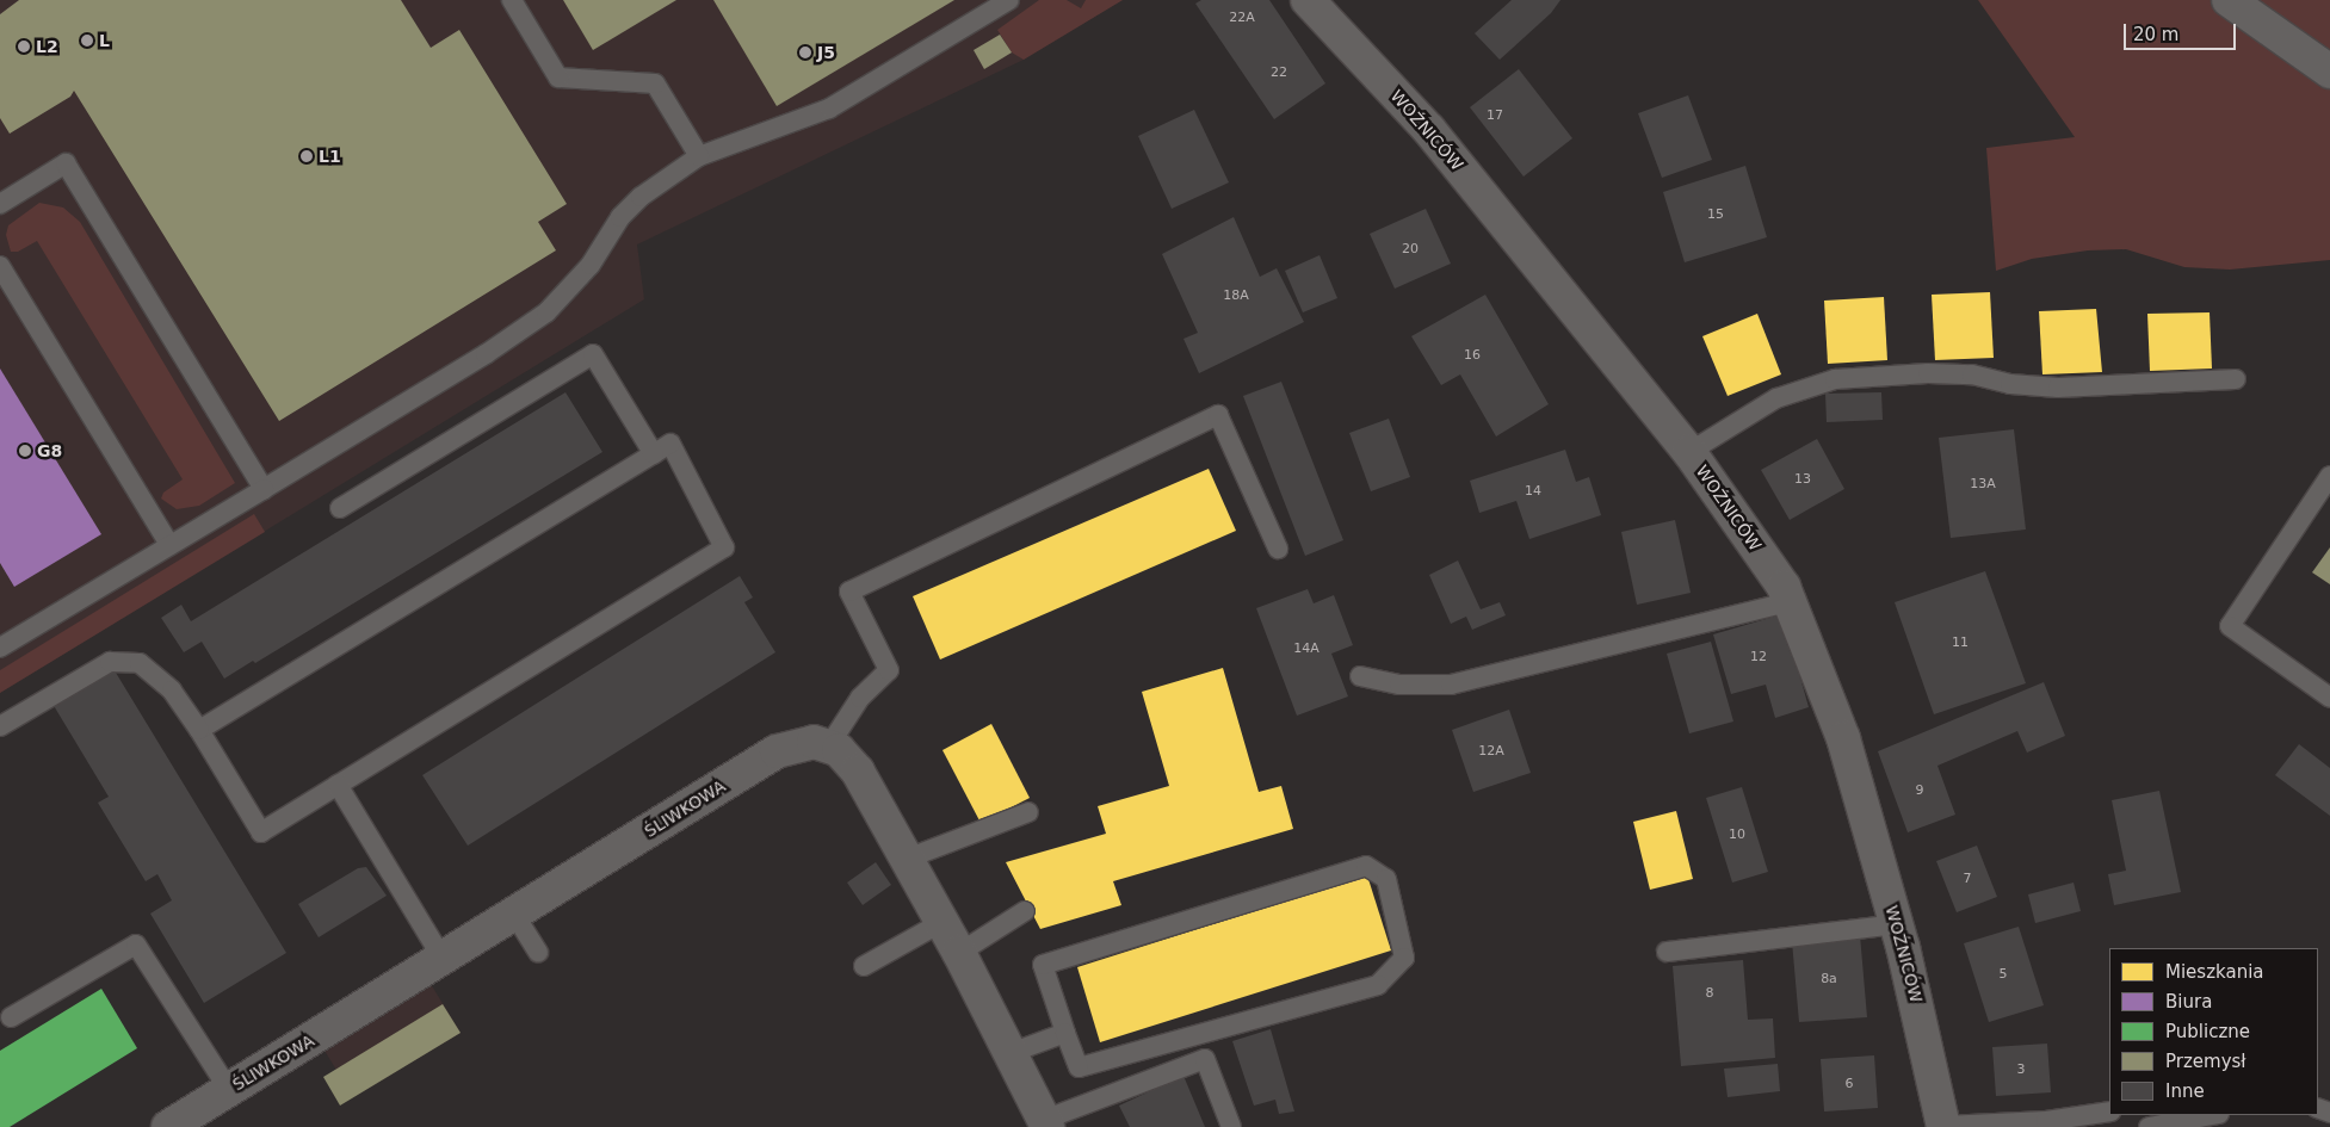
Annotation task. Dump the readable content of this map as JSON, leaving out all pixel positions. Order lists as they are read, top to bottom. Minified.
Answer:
{"streets":{"street":["WOŹNICÓW","ŚLIWKOWA"]},"places":["L","L2","J5","L1","G8"],"house_numbers":["22A","22","17","15","20","18A","16","13","13A","14","11","14A","12","12A","9","10","7","5","8a","8","3","6"],"legend":["Mieszkania","Biura","Publiczne","Przemysł","Inne"],"scale_bar":"20 m"}
